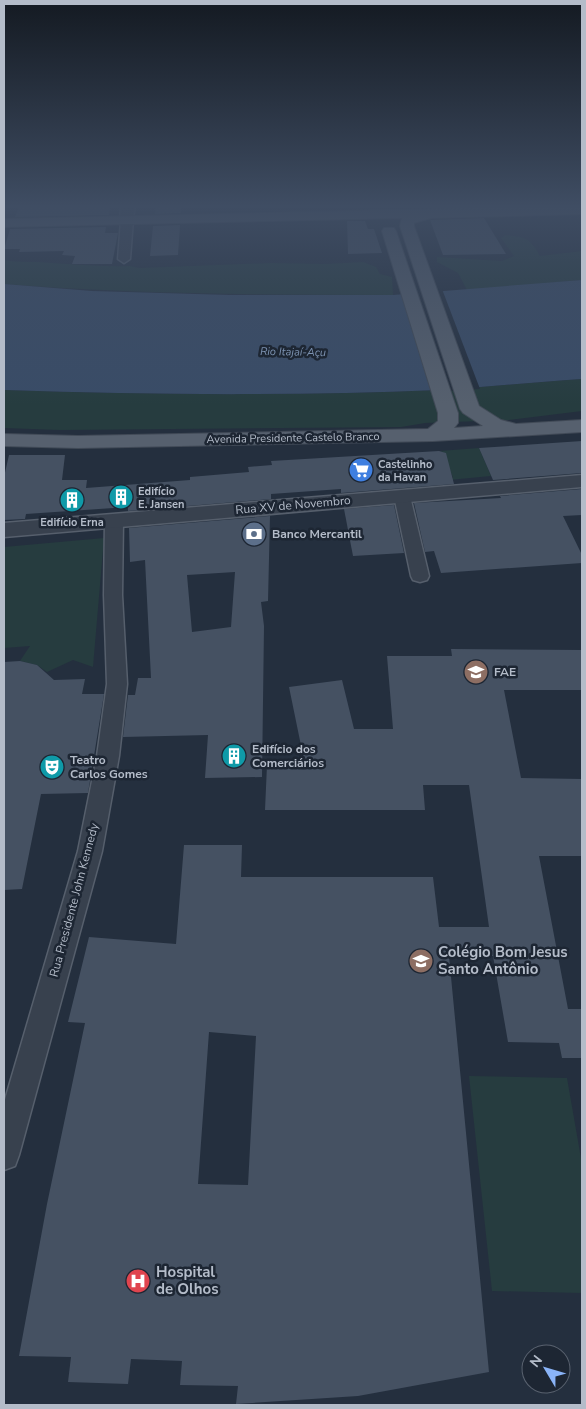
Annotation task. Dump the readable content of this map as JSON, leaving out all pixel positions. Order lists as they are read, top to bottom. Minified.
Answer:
{"streets":{"main road":["Avenida Presidente Castelo Branco"],"street":["Rua XV de Novembro","Rua Presidente John Kennedy"]},"crossings":[["Rua XV de Novembro","Rua Presidente John Kennedy"]],"water":["Rio Itajaí-Açu"],"places":{"supermarket":["Castelinho da Havan"],"building":["Edifício E. Jansen","Edifício Erna","Edifício dos Comerciários"],"bank":["Banco Mercantil"],"school or university":["FAE","Colégio Bom Jesus Santo Antônio"],"theatre":["Teatro Carlos Gomes"],"hospital":["Hospital de Olhos"]},"north":"top left"}
